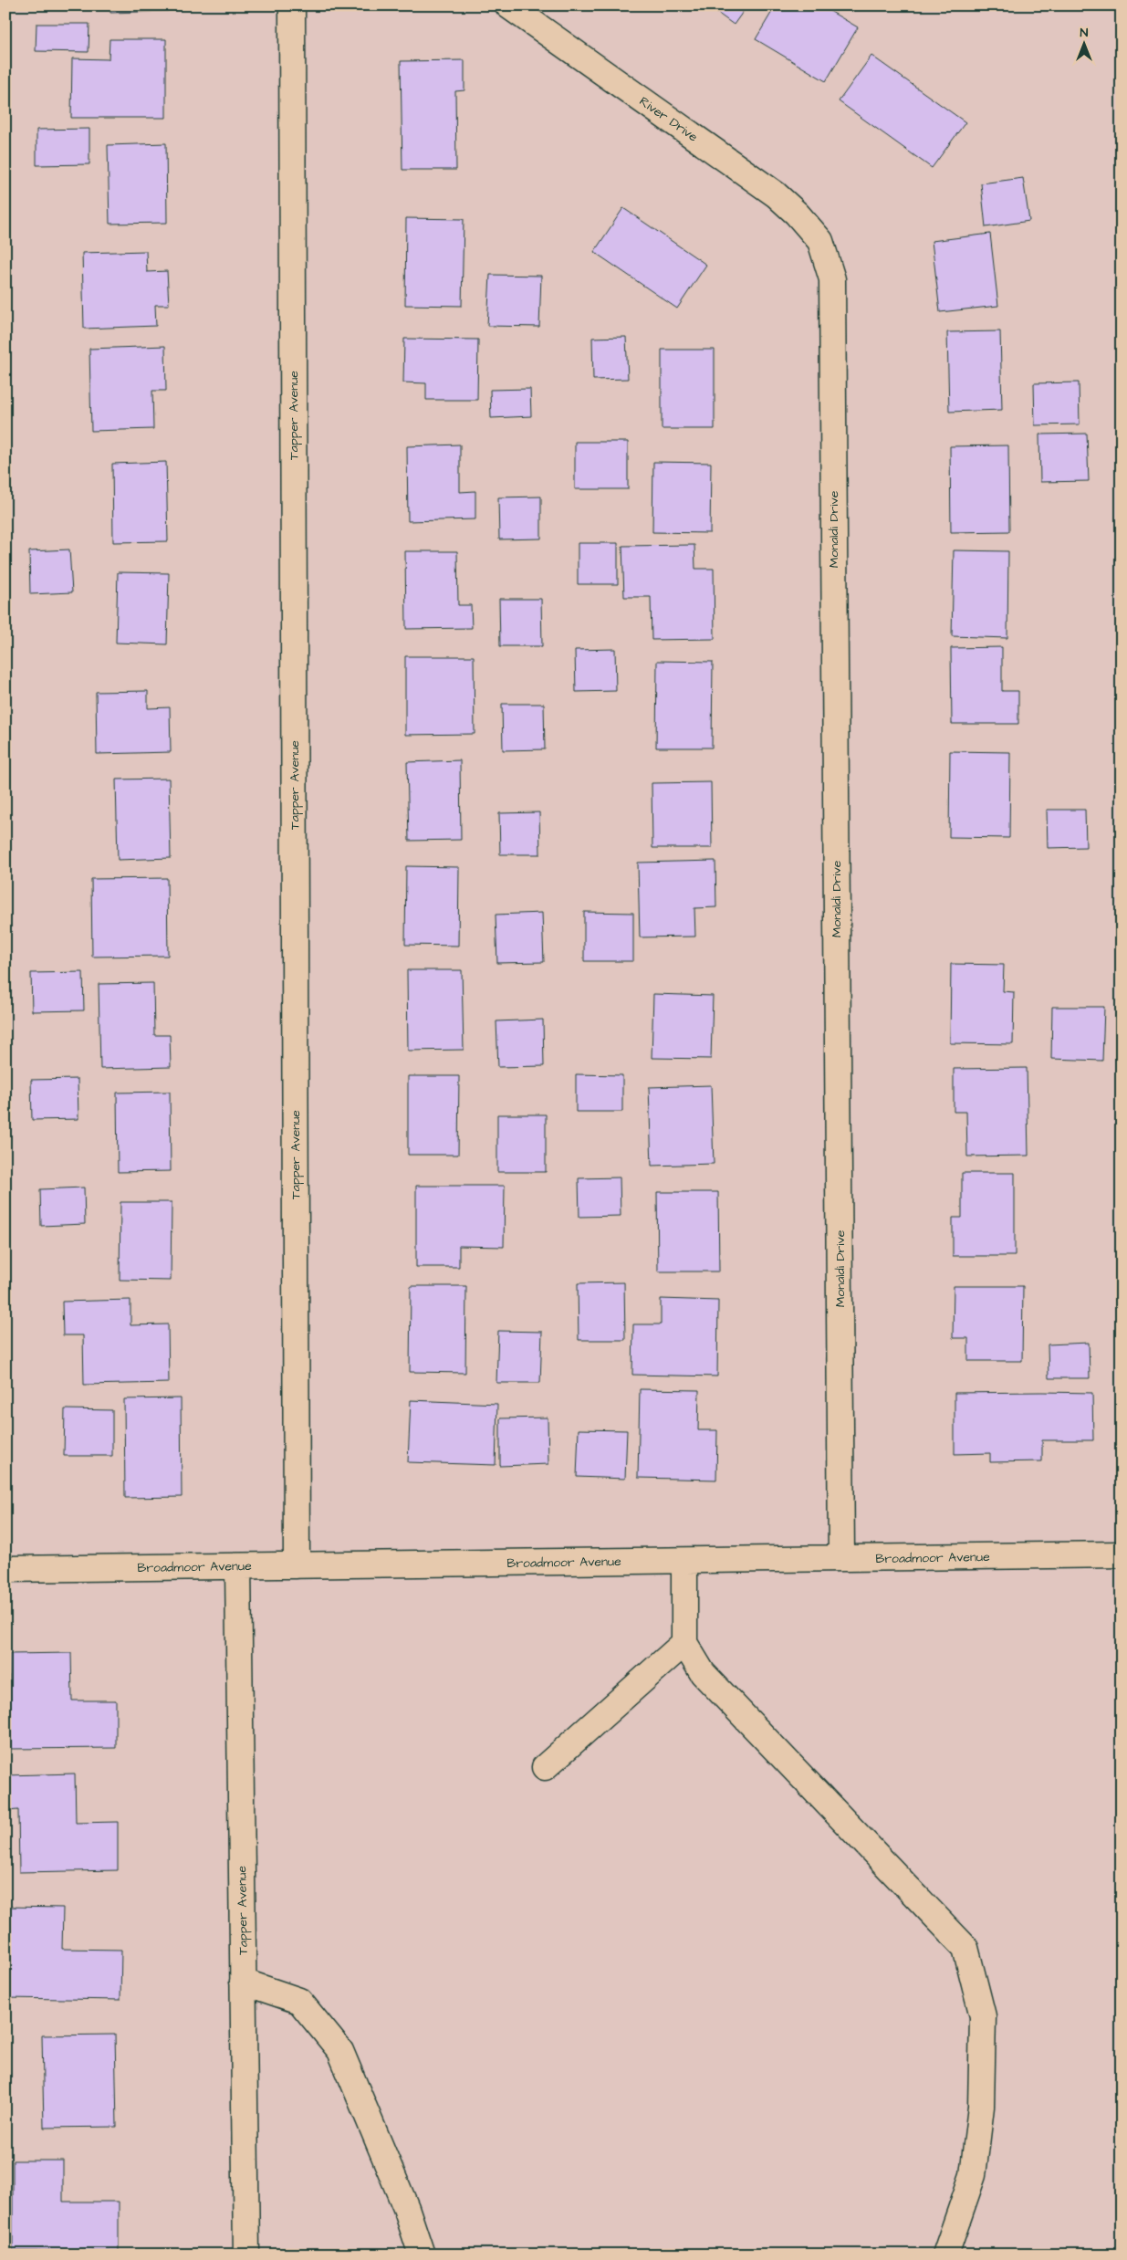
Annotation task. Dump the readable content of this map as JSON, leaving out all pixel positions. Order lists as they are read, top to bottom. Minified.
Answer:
{"streets":{"street":["River Drive","Tapper Avenue","Monaldi Drive","Broadmoor Avenue"]},"crossings":[["River Drive","Monaldi Drive"],["Tapper Avenue","Broadmoor Avenue"],["Monaldi Drive","Broadmoor Avenue"]],"north":"top"}
